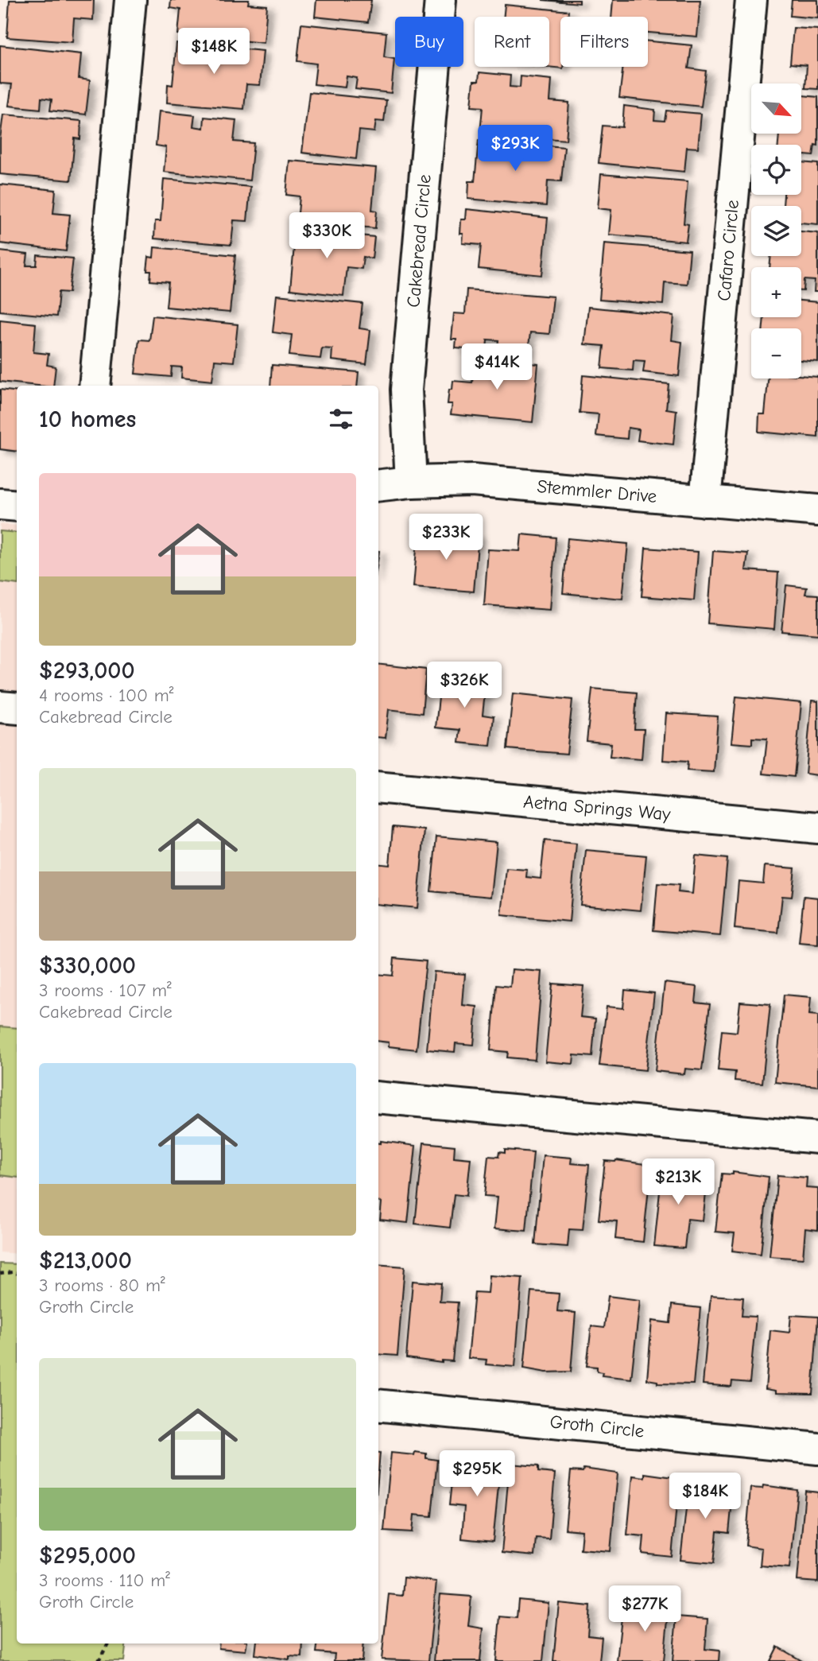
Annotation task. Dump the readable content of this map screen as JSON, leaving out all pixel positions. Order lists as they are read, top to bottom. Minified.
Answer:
{"streets":{"street":["Cakebread Circle","Cafaro Circle","Stemmler Drive","Aetna Springs Way","Groth Circle"]},"crossings":[["Cakebread Circle","Stemmler Drive"],["Cafaro Circle","Stemmler Drive"]],"north":"bottom right","page":{"chip":["Buy","Rent","Filters"],"price":["$148K","$293K","$330K","$414K","$233K","$326K","$213K","$295K","$184K","$277K"],"map_buttons":["+","−"],"heading":"10 homes","list":[{"name":"$293,000","note":"4 rooms · 100 m² · Cakebread Circle"},{"name":"$330,000","note":"3 rooms · 107 m² · Cakebread Circle"},{"name":"$213,000","note":"3 rooms · 80 m² · Groth Circle"},{"name":"$295,000","note":"3 rooms · 110 m² · Groth Circle"}]}}
